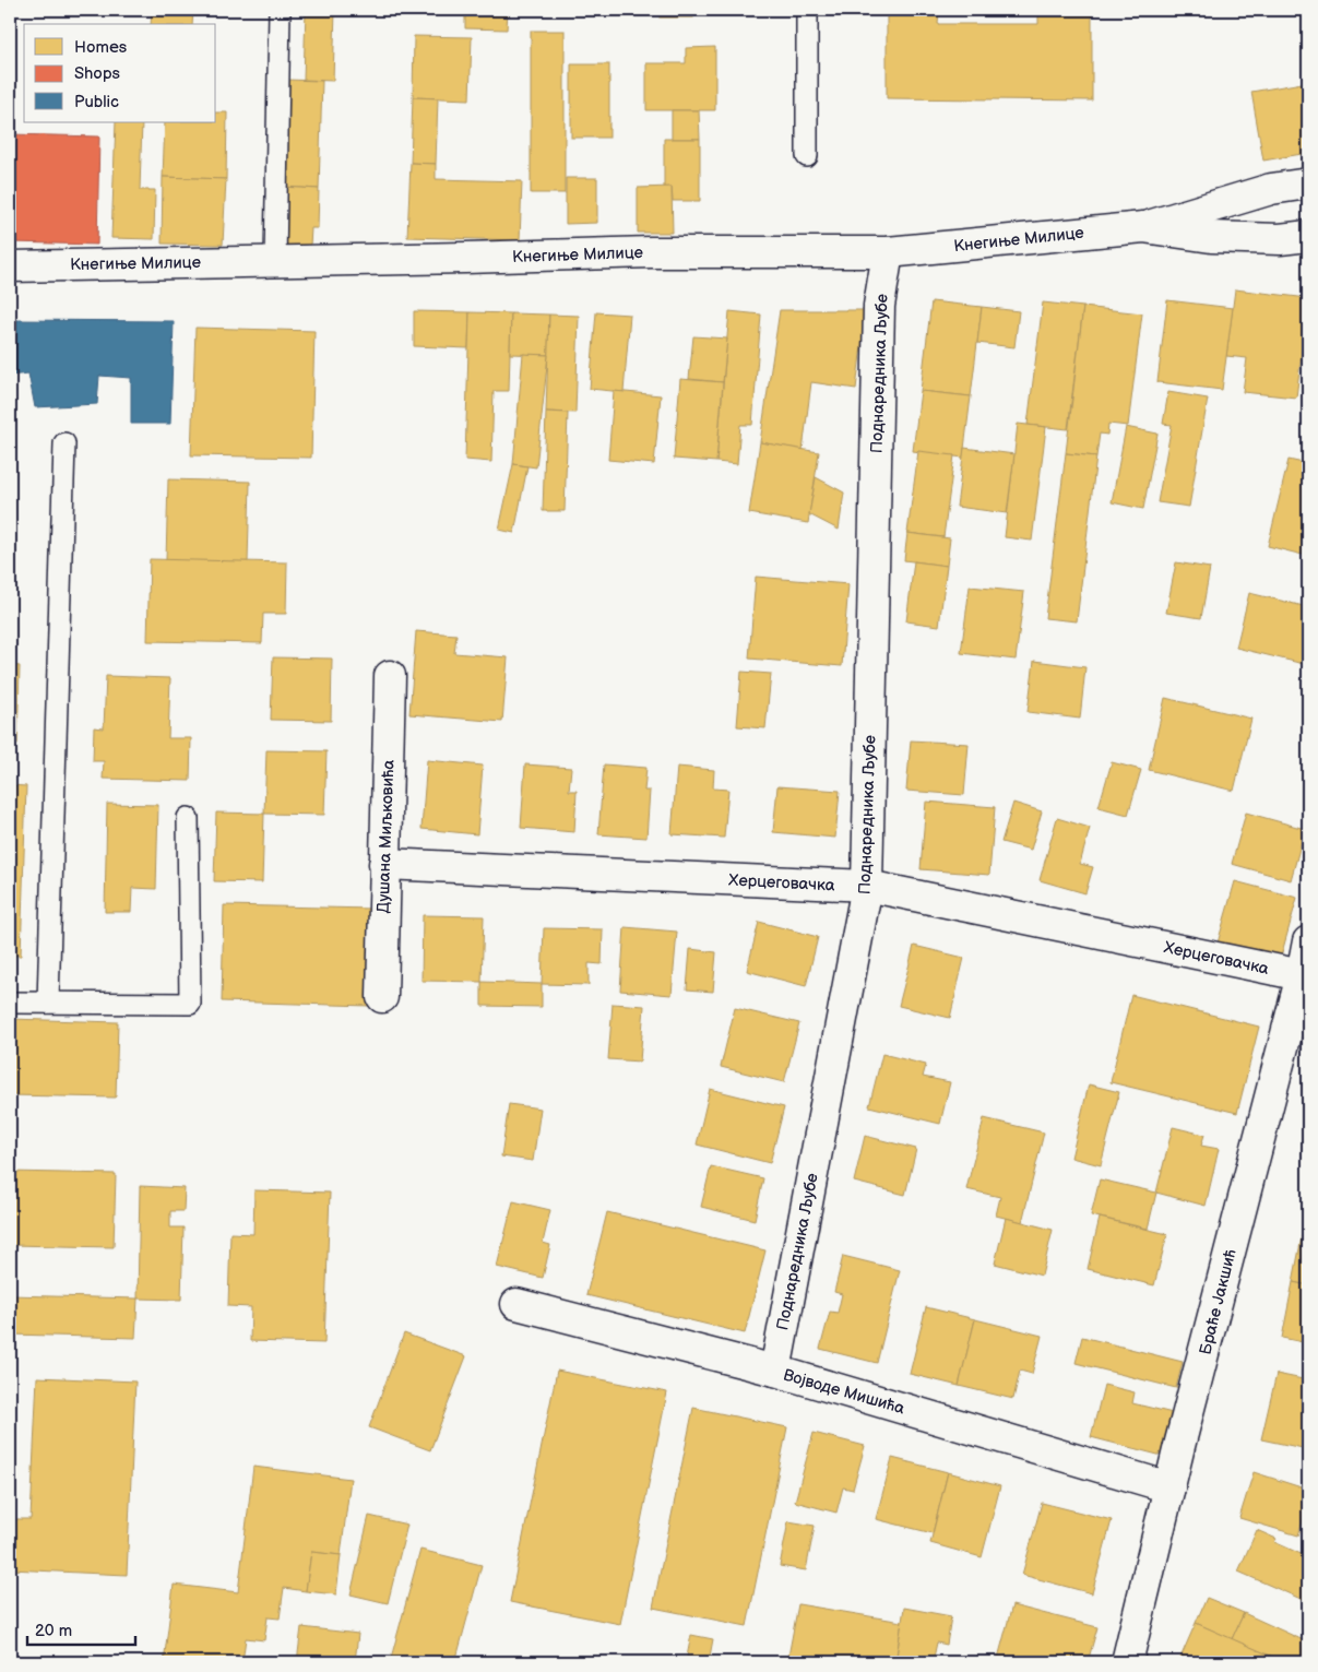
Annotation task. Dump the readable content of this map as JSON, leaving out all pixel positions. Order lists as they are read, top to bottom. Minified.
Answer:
{"streets":{"street":["Кнегиње Милице","Поднаредника Љубе","Душана Миљковића","Херцеговачка","Браће Јакшић","Војводе Мишића"]},"crossings":[["Кнегиње Милице","Поднаредника Љубе"],["Поднаредника Љубе","Херцеговачка"],["Поднаредника Љубе","Војводе Мишића"],["Душана Миљковића","Херцеговачка"],["Херцеговачка","Браће Јакшић"],["Браће Јакшић","Војводе Мишића"]],"legend":["Homes","Shops","Public"],"scale_bar":"20 m"}
